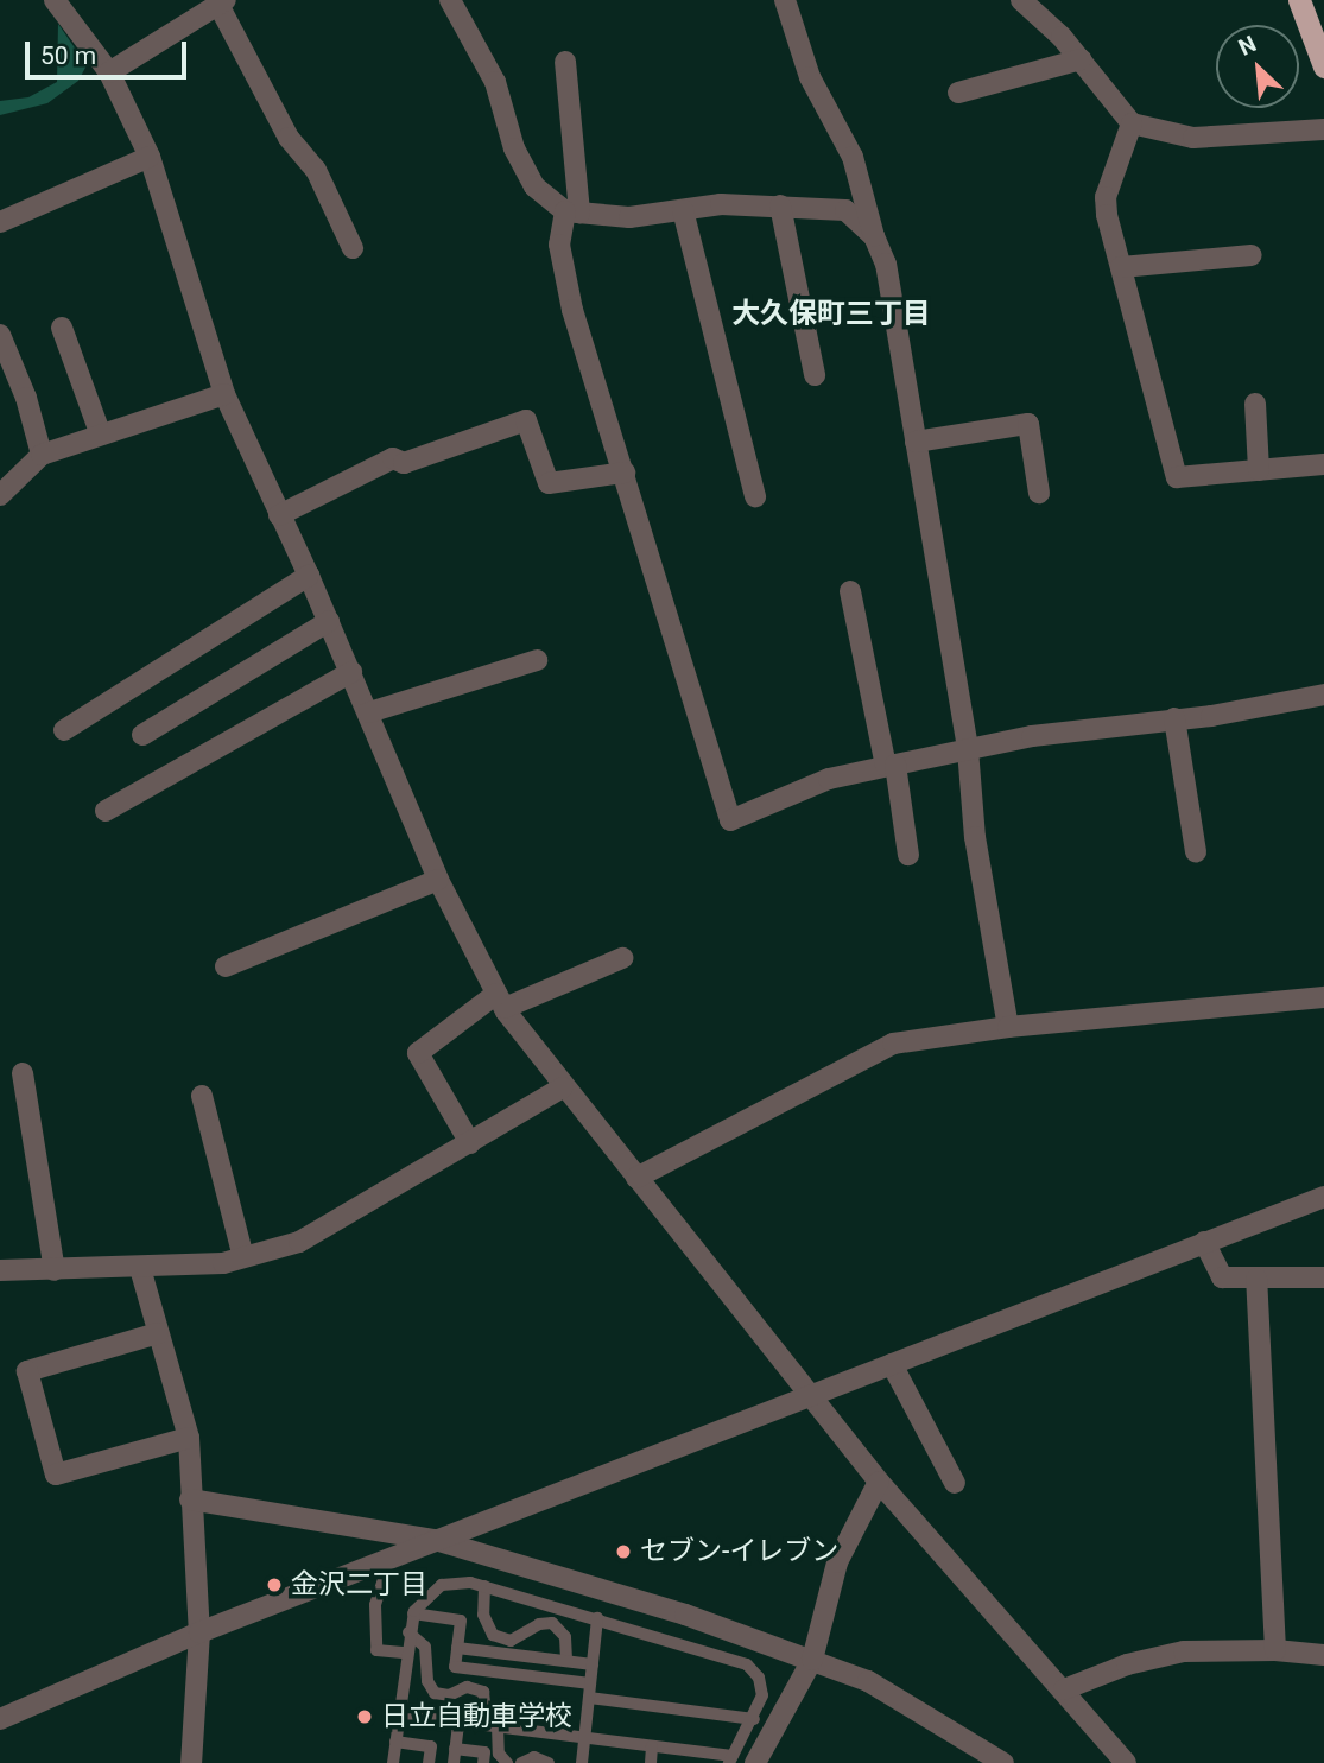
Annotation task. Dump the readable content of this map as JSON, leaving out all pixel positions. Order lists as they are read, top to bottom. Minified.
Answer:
{"districts":["大久保町三丁目"],"places":["セブン-イレブン","金沢二丁目","日立自動車学校"],"scale_bar":"50 m","north":"top left"}
